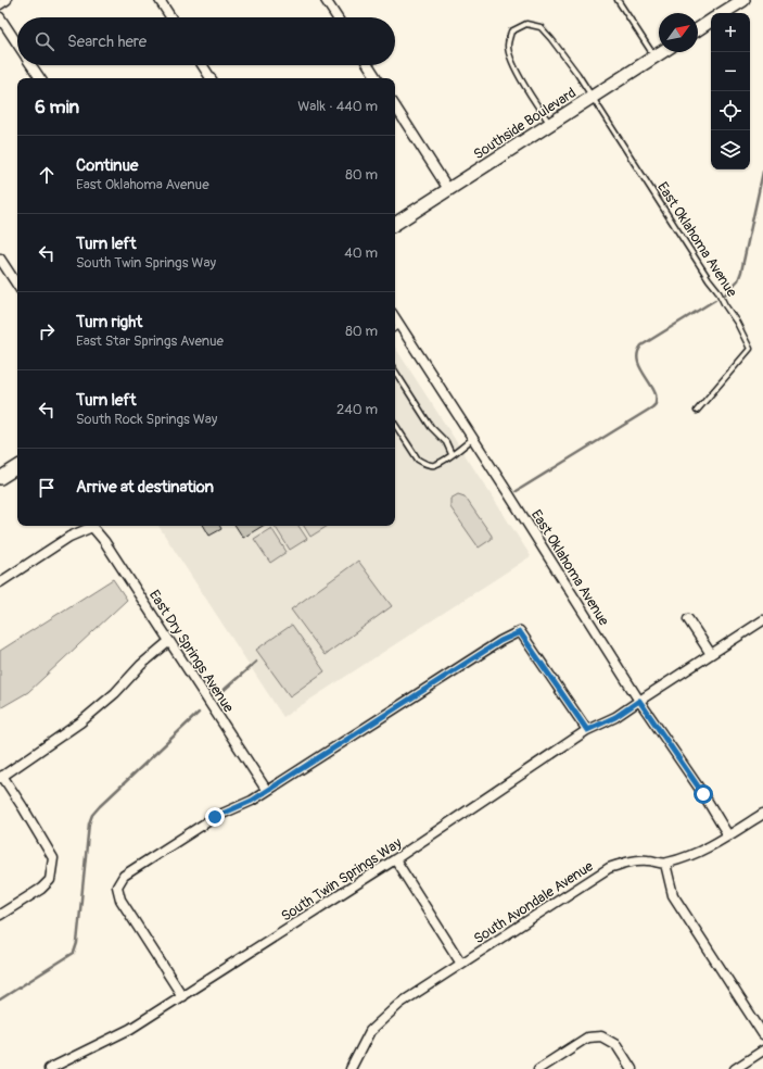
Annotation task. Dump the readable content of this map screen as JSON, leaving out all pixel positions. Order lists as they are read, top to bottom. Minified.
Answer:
{"streets":{"main road":["Southside Boulevard"],"street":["East Oklahoma Avenue","East Dry Springs Avenue","South Twin Springs Way","South Avondale Avenue"]},"crossings":[["Southside Boulevard","East Oklahoma Avenue"],["East Oklahoma Avenue","South Twin Springs Way"],["East Oklahoma Avenue","South Avondale Avenue"]],"north":"top right","page":{"map_buttons":["+","−"],"search":"Search here","heading":["6 min","Walk · 440 m"],"list":[["Continue","East Oklahoma Avenue","80 m"],["Turn left","South Twin Springs Way","40 m"],["Turn right","East Star Springs Avenue","80 m"],["Turn left","South Rock Springs Way","240 m"],"Arrive at destination"]}}
